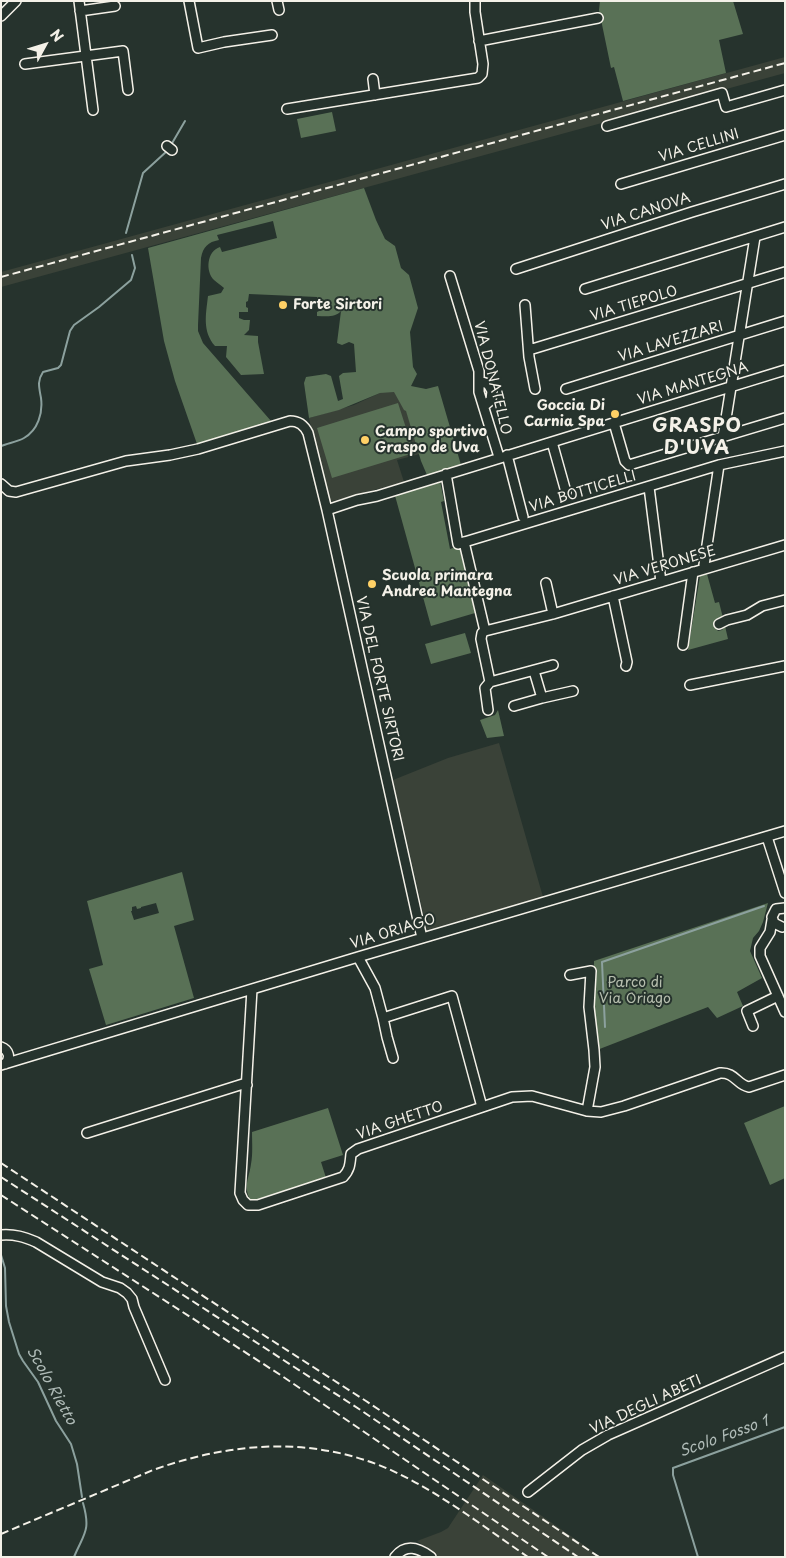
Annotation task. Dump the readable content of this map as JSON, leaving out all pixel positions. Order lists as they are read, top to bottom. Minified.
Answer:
{"streets":{"street":["VIA CELLINI","VIA CANOVA","VIA TIEPOLO","VIA LAVEZZARI","VIA DONATELLO","VIA MANTEGNA","VIA BOTTICELLI","VIA VERONESE","VIA DEL FORTE SIRTORI","VIA ORIAGO","VIA GHETTO","VIA DEGLI ABETI"]},"crossings":[["VIA DONATELLO","VIA MANTEGNA"],["VIA MANTEGNA","VIA DEL FORTE SIRTORI"],["VIA DEL FORTE SIRTORI","VIA ORIAGO"],["VIA ORIAGO","VIA GHETTO"]],"districts":["GRASPO D'UVA"],"water":["Scolo Rietto","Scolo Fosso 1"],"parks":["Parco di Via Oriago"],"places":["Forte Sirtori","Goccia Di Carnia Spa","Campo sportivo Graspo de Uva","Scuola primara Andrea Mantegna"],"north":"top right"}
